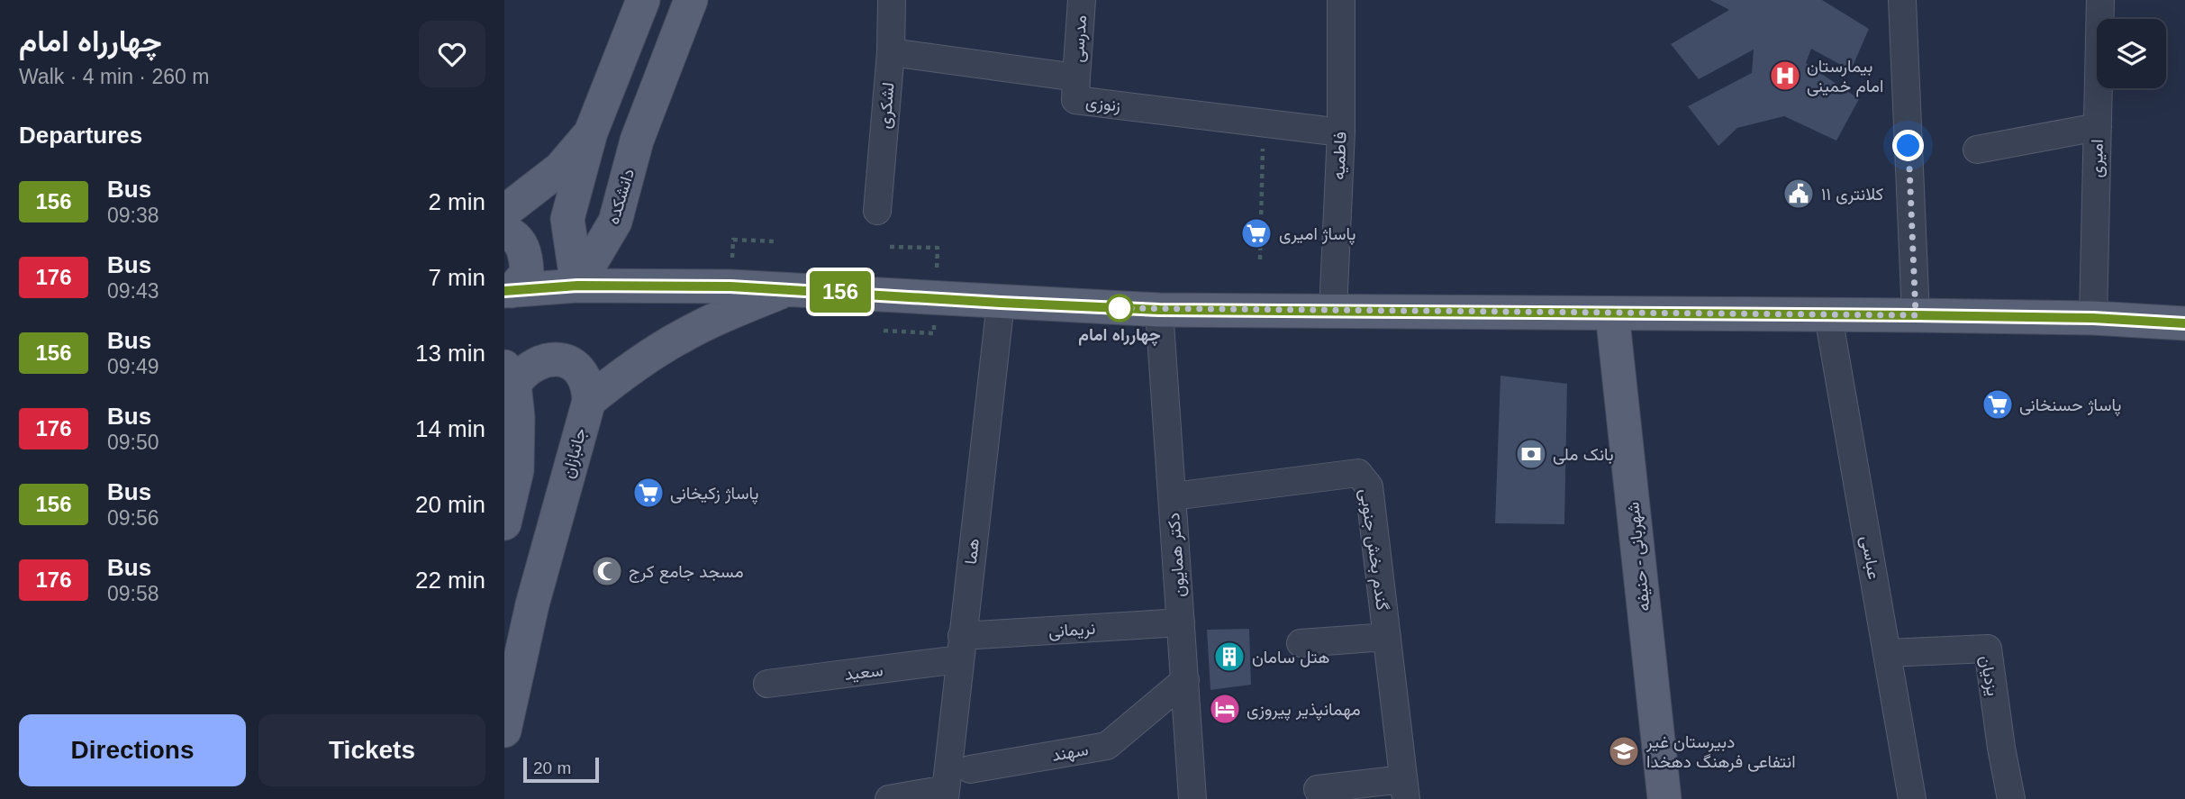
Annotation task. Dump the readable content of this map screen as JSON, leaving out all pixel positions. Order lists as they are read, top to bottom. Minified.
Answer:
{"streets":{"main road":["دانشکده","جانبازان","شهربانی - حنیفه"],"street":["مدرسی","زنوزی","لشکری","فاطمیه","امیری","گندم بخش جنوبی","هما","دکتر همایون","عباسی","نریمانی","سعید","یزدیان","سهند"]},"crossings":[["مدرسی","زنوزی"],["زنوزی","لشکری"],["زنوزی","فاطمیه"],["هما","نریمانی"],["هما","سعید"],["دکتر همایون","نریمانی"],["دکتر همایون","سهند"],["عباسی","یزدیان"],["نریمانی","سعید"]],"places":{"hospital":["بیمارستان امام خمینی"],"public building":["کلانتری ۱۱"],"supermarket":["پاساژ امیری","پاساژ حسنخانی","پاساژ زکیخانی"],"other":["چهارراه امام"],"bank":["بانک ملی"],"mosque":["مسجد جامع کرج"],"building":["هتل سامان"],"hotel":["مهمانپذیر پیروزی"],"school or university":["دبیرستان غیر انتفاعی فرهنگ دهخدا"]},"lines":["bus line 156"],"scale_bar":"20 m","page":{"heading":[["چهارراه امام","Walk · 4 min · 260 m"],"Departures"],"on_map":"156","list":[{"mark":"156","name":"Bus","note":"09:38","value":"2 min"},{"mark":"176","name":"Bus","note":"09:43","value":"7 min"},{"mark":"156","name":"Bus","note":"09:49","value":"13 min"},{"mark":"176","name":"Bus","note":"09:50","value":"14 min"},{"mark":"156","name":"Bus","note":"09:56","value":"20 min"},{"mark":"176","name":"Bus","note":"09:58","value":"22 min"}],"buttons":["Directions","Tickets"],"scale":"20 m"}}
